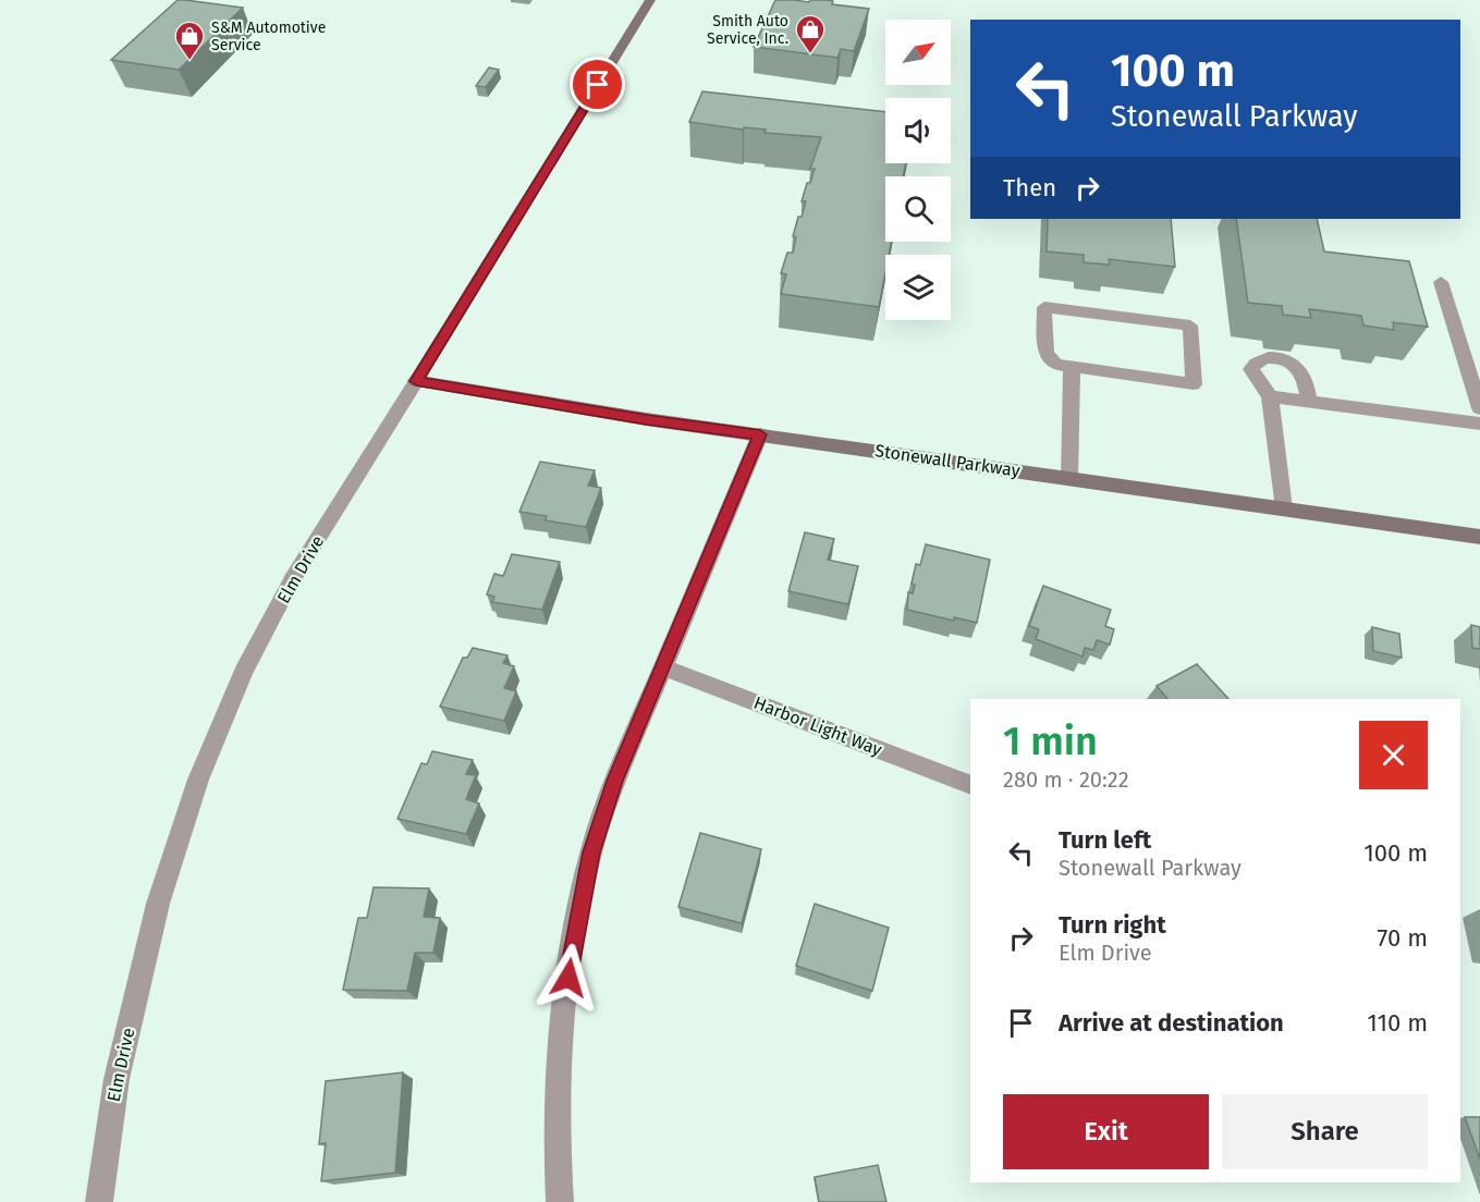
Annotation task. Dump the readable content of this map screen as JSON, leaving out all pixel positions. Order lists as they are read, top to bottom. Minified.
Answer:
{"streets":{"street":["Stonewall Parkway","Elm Drive","Harbor Light Way"]},"crossings":[["Stonewall Parkway","Elm Drive"]],"places":{"shop":["Smith Auto Service, Inc.","S&M Automotive Service"]},"north":"top right","page":{"turn":["100 m","Stonewall Parkway"],"then":"Then","heading":["1 min","280 m · 20:22"],"list":[{"name":"Turn left","note":"Stonewall Parkway","value":"100 m"},{"name":"Turn right","note":"Elm Drive","value":"70 m"},{"name":"Arrive at destination","value":"110 m"}],"buttons":["Exit","Share"]}}
